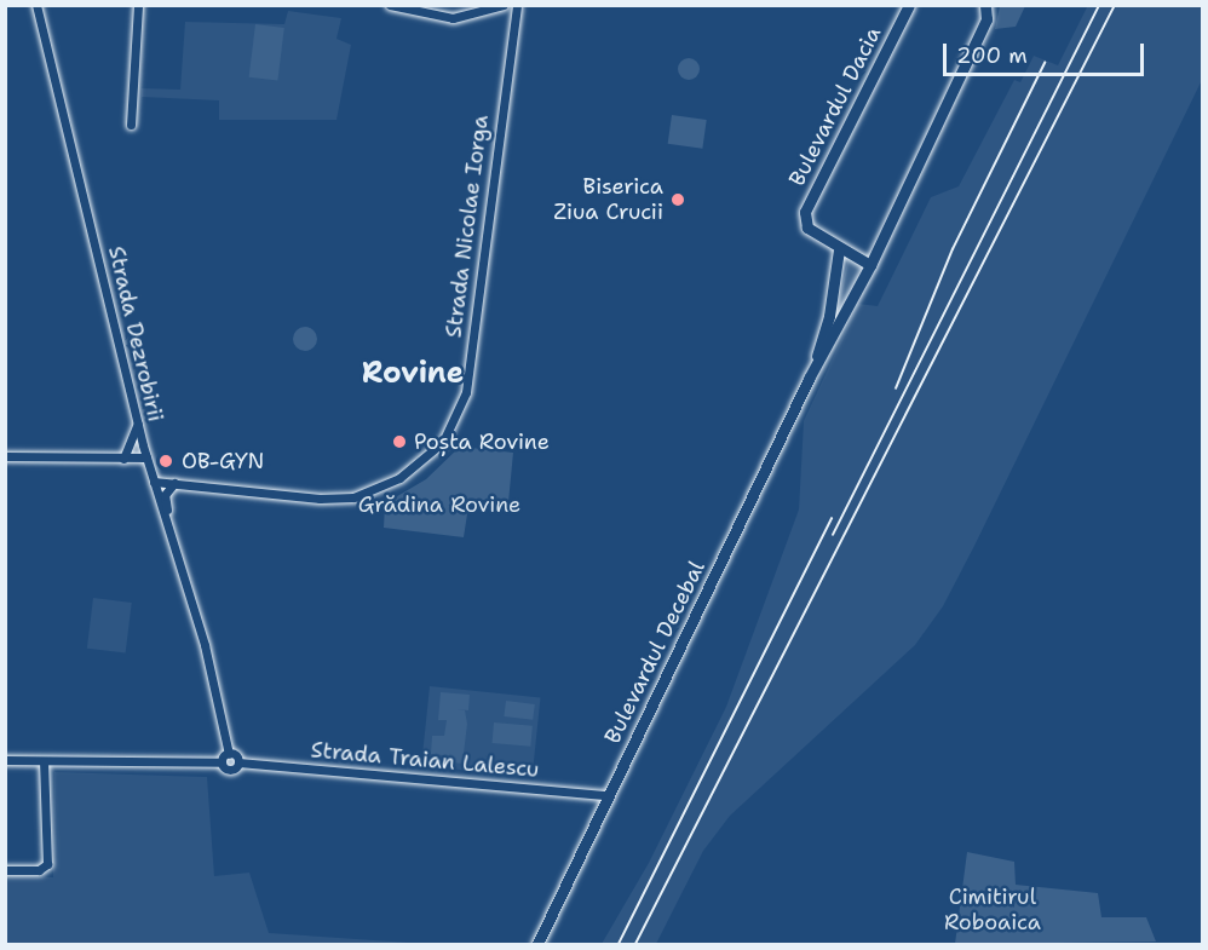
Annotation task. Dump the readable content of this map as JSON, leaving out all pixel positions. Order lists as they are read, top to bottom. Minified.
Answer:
{"streets":{"main road":["Bulevardul Dacia","Bulevardul Decebal"],"street":["Strada Nicolae Iorga","Strada Dezrobirii","Strada Traian Lalescu"]},"crossings":[["Bulevardul Dacia","Bulevardul Decebal"],["Strada Nicolae Iorga","Strada Dezrobirii"],["Bulevardul Decebal","Strada Traian Lalescu"]],"districts":["Rovine"],"parks":["Grădina Rovine","Cimitirul Roboaica"],"places":["Biserica Ziua Crucii","Poșta Rovine","OB-GYN"],"scale_bar":"200 m"}
